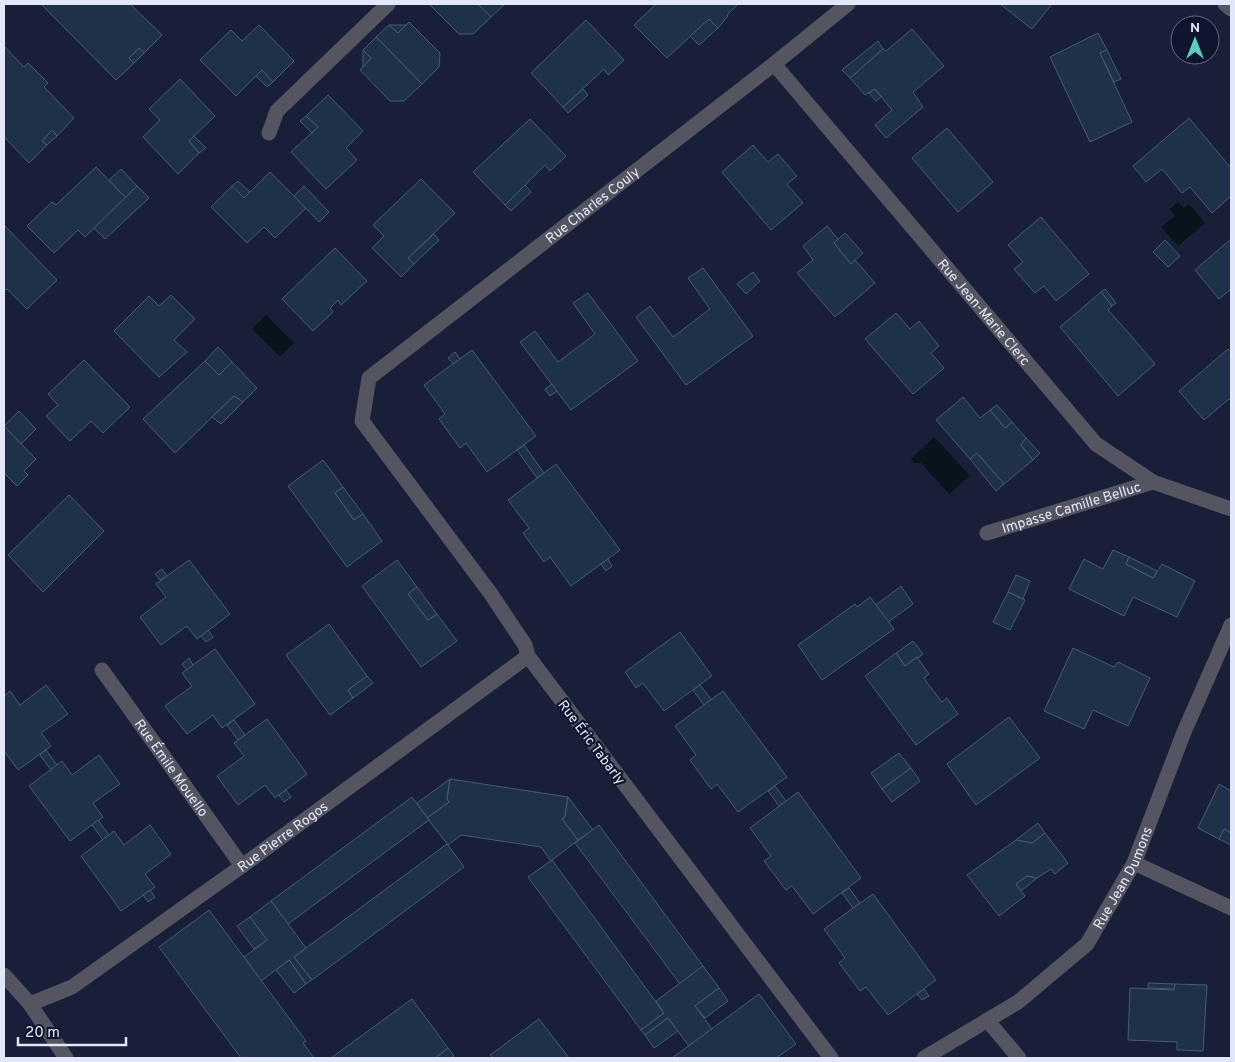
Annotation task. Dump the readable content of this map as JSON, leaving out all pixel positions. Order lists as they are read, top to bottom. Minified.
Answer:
{"streets":{"street":["Rue Charles Couly","Rue Jean-Marie Clerc","Impasse Camille Belluc","Rue Éric Tabarly","Rue Émile Mouello","Rue Pierre Rogos","Rue Jean Dumons"]},"crossings":[["Rue Charles Couly","Rue Jean-Marie Clerc"],["Rue Charles Couly","Rue Éric Tabarly"],["Rue Jean-Marie Clerc","Impasse Camille Belluc"],["Rue Éric Tabarly","Rue Pierre Rogos"],["Rue Émile Mouello","Rue Pierre Rogos"]],"scale_bar":"20 m","north":"top"}
